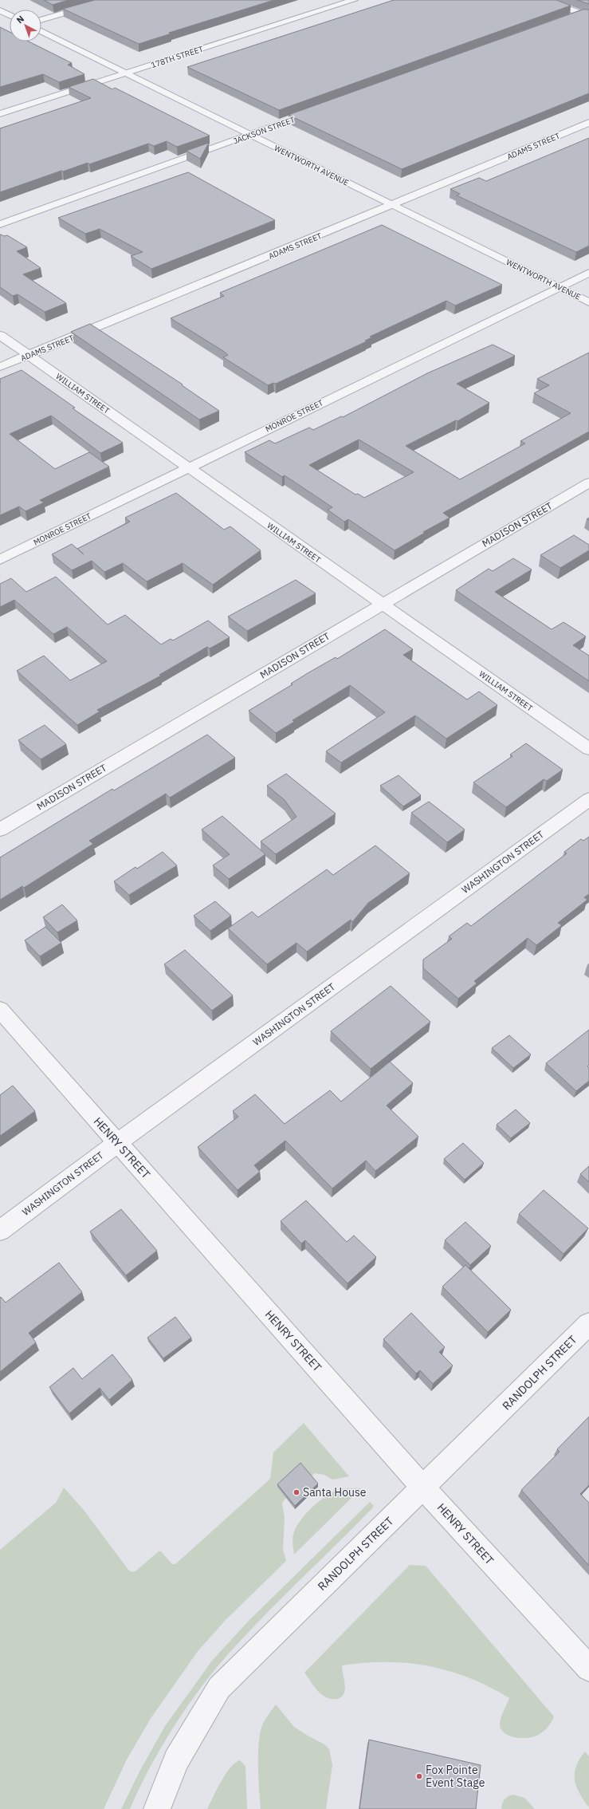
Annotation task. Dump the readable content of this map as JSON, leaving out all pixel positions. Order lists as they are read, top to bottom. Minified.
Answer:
{"streets":{"street":["178TH STREET","JACKSON STREET","ADAMS STREET","WENTWORTH AVENUE","WILLIAM STREET","MONROE STREET","MADISON STREET","WASHINGTON STREET","HENRY STREET","RANDOLPH STREET"]},"crossings":[["178TH STREET","WENTWORTH AVENUE"],["JACKSON STREET","WENTWORTH AVENUE"],["ADAMS STREET","WENTWORTH AVENUE"],["ADAMS STREET","WILLIAM STREET"],["WENTWORTH AVENUE","MONROE STREET"],["WILLIAM STREET","MONROE STREET"],["WILLIAM STREET","MADISON STREET"],["WASHINGTON STREET","HENRY STREET"],["HENRY STREET","RANDOLPH STREET"]],"places":["Santa House","Fox Pointe Event Stage"],"north":"top left"}
